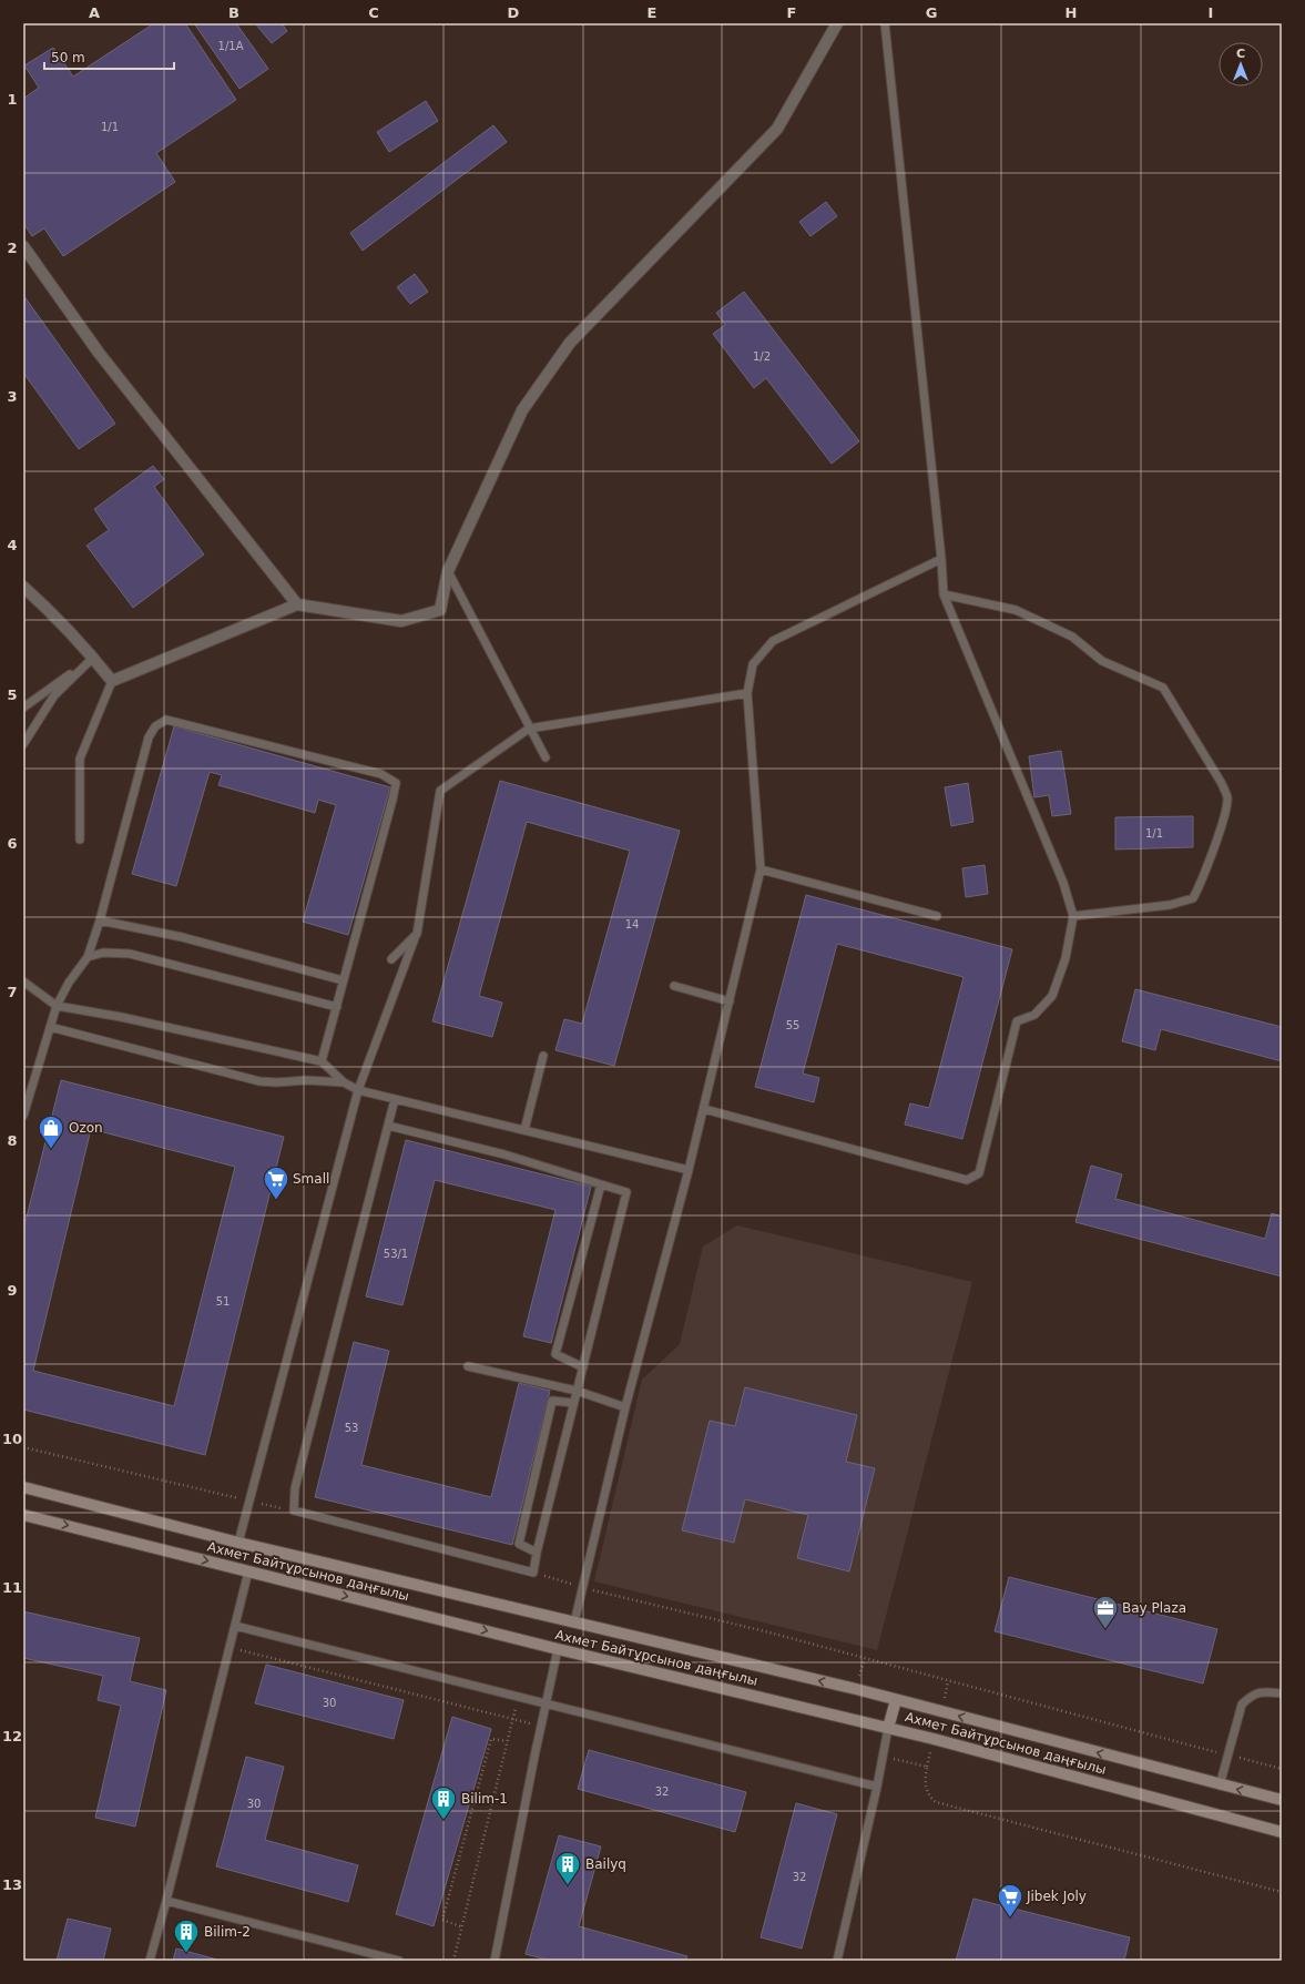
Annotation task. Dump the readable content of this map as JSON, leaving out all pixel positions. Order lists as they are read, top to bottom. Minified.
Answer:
{"streets":{"street":["Ахмет Байтұрсынов даңғылы"]},"places":{"shop":["Ozon"],"supermarket":["Small","Jibek Joly"],"office":["Bay Plaza"],"building":["Bilim-1","Bailyq","Bilim-2"]},"house_numbers":["1/1А","1/1","1/2","1/1","14","55","53/1","51","53","30","32","30","32"],"scale_bar":"50 m","north":"top","grid":{"columns":["A","B","C","D","E","F","G","H","I"],"rows":["1","2","3","4","5","6","7","8","9","10","11","12","13"]}}
